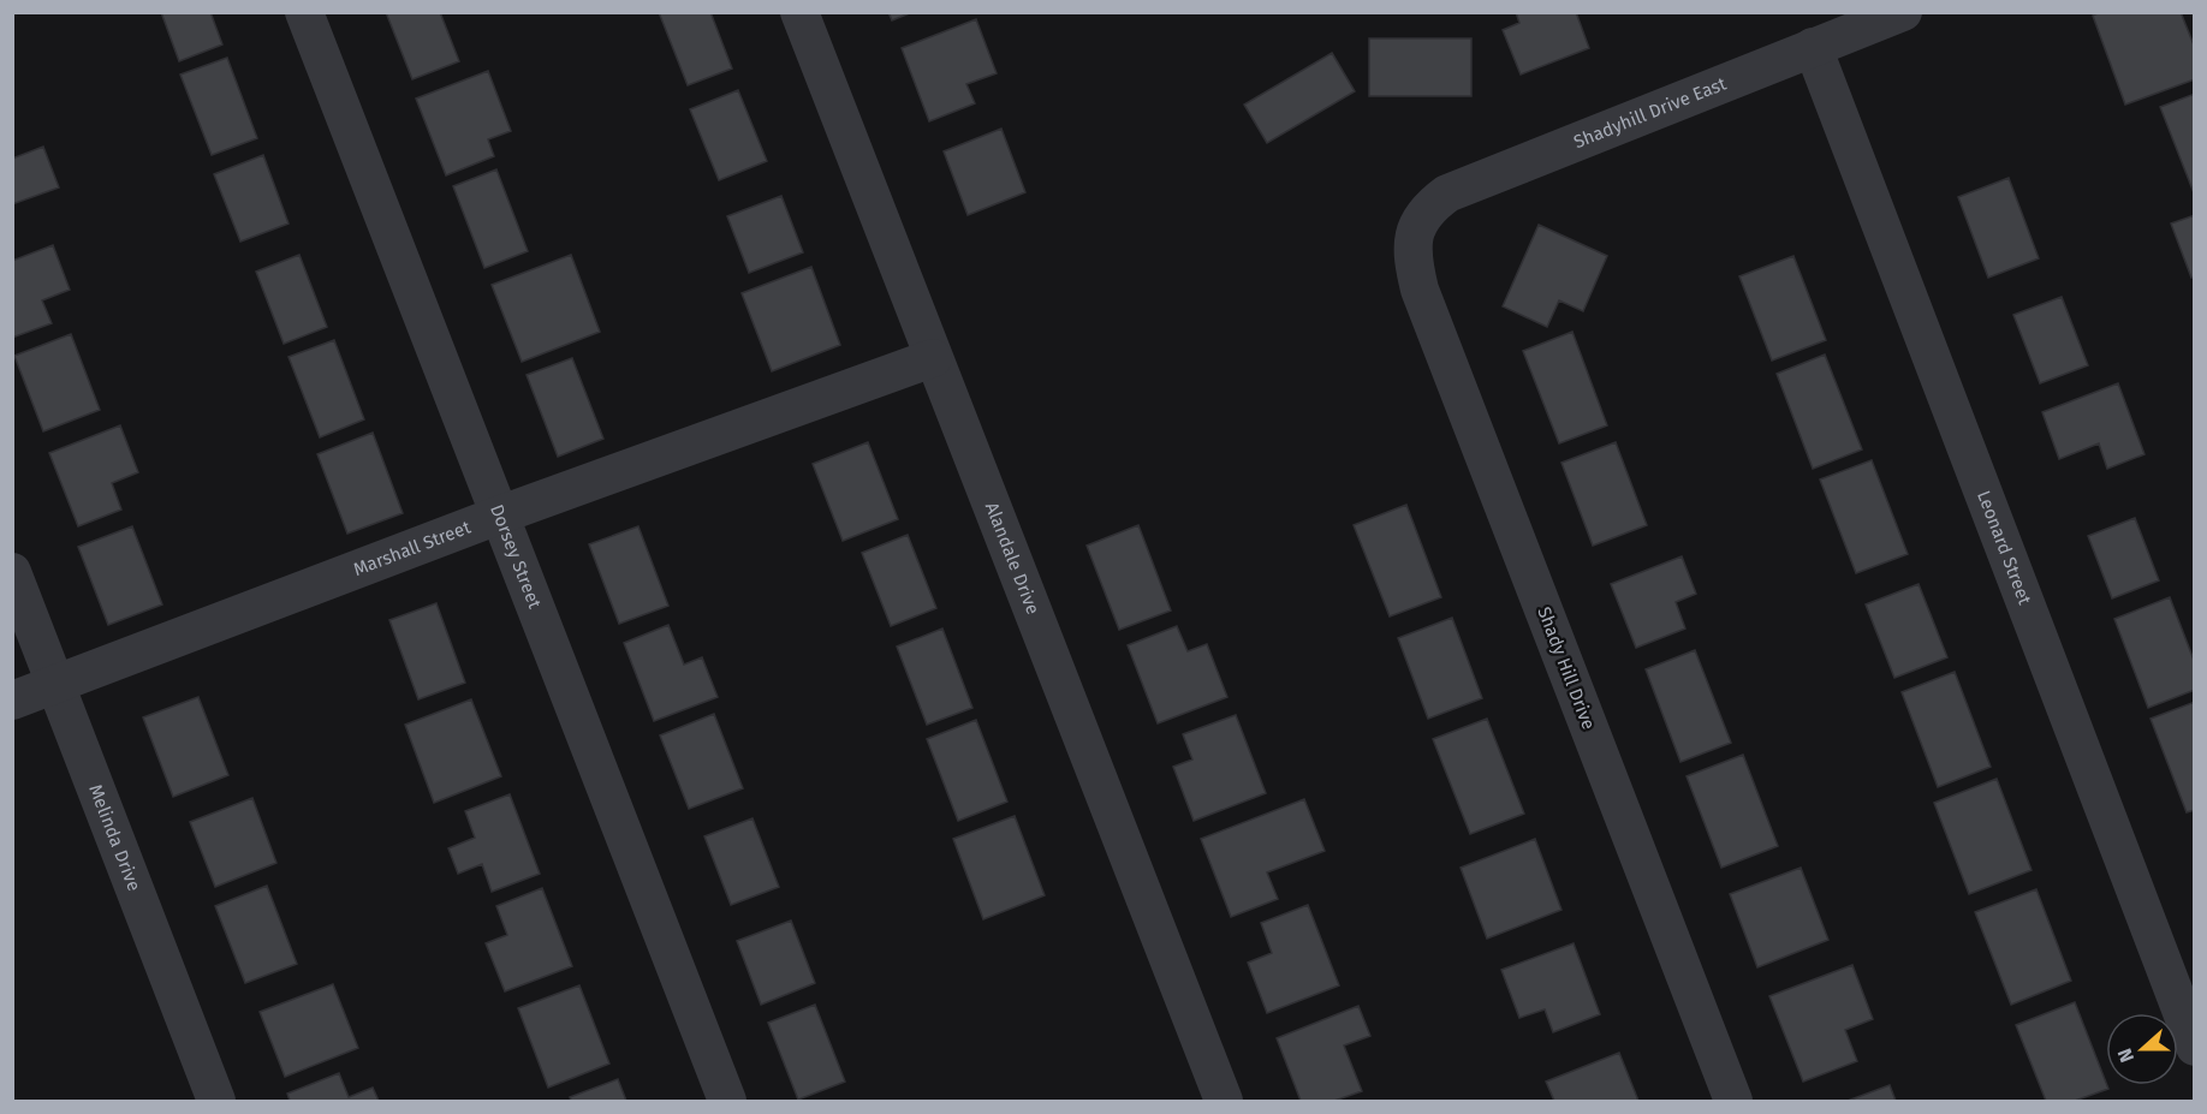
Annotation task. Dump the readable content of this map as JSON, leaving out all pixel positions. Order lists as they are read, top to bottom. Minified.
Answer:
{"streets":{"street":["Shadyhill Drive East","Leonard Street","Marshall Street","Dorsey Street","Alandale Drive","Shady Hill Drive","Melinda Drive"]},"crossings":[["Shadyhill Drive East","Leonard Street"],["Shadyhill Drive East","Shady Hill Drive"],["Marshall Street","Dorsey Street"],["Marshall Street","Alandale Drive"],["Marshall Street","Melinda Drive"]],"north":"left"}
